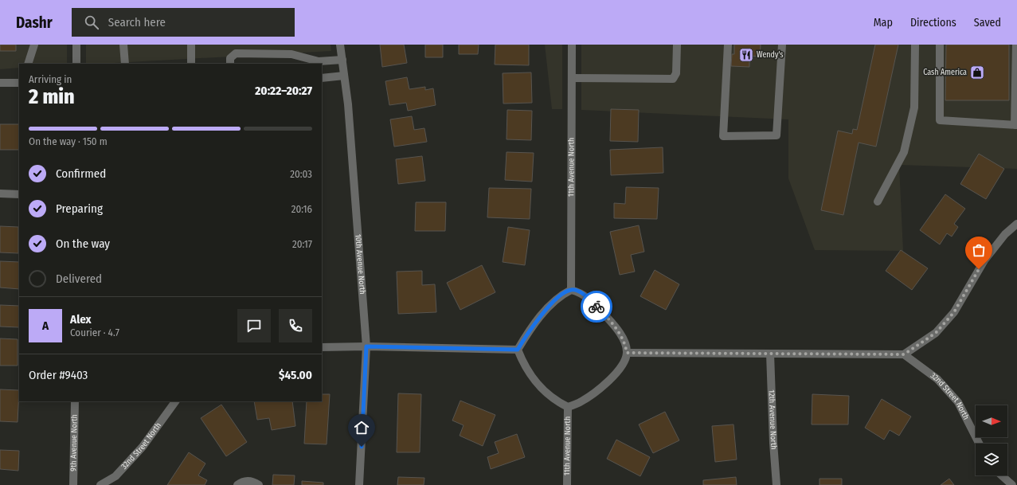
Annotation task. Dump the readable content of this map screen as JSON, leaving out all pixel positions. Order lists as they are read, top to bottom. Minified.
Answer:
{"streets":{"street":["11th Avenue North","10th Avenue North","32nd Street North","12th Avenue North","9th Avenue North"]},"places":{"restaurant":["Wendy's"],"shop":["Cash America"]},"north":"right","page":{"header":"Dashr","search":"Search here","nav":["Map","Directions","Saved"],"heading":["2 min","Arriving in","20:22–20:27"],"panel":["Alex","Courier · 4.7","Order #9403","$45.00"],"bar":"On the way · 150 m","list":[["Confirmed","20:03"],["Preparing","20:16"],["On the way","20:17"],"Delivered"],"round":"A"}}
